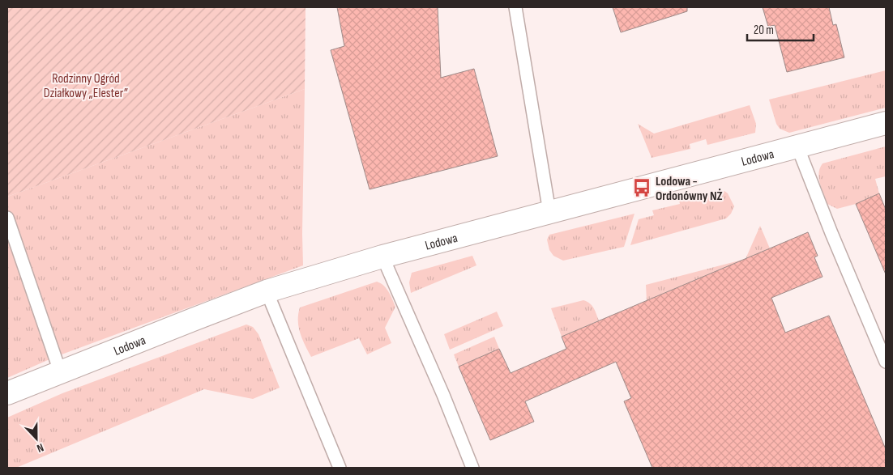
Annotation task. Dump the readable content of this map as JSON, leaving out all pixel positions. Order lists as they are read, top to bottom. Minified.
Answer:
{"streets":{"street":["Lodowa"]},"parks":["Rodzinny Ogród Działkowy „Elester”"],"places":{"bus stop":["Lodowa - Ordonówny NŻ"]},"scale_bar":"20 m","north":"bottom"}
